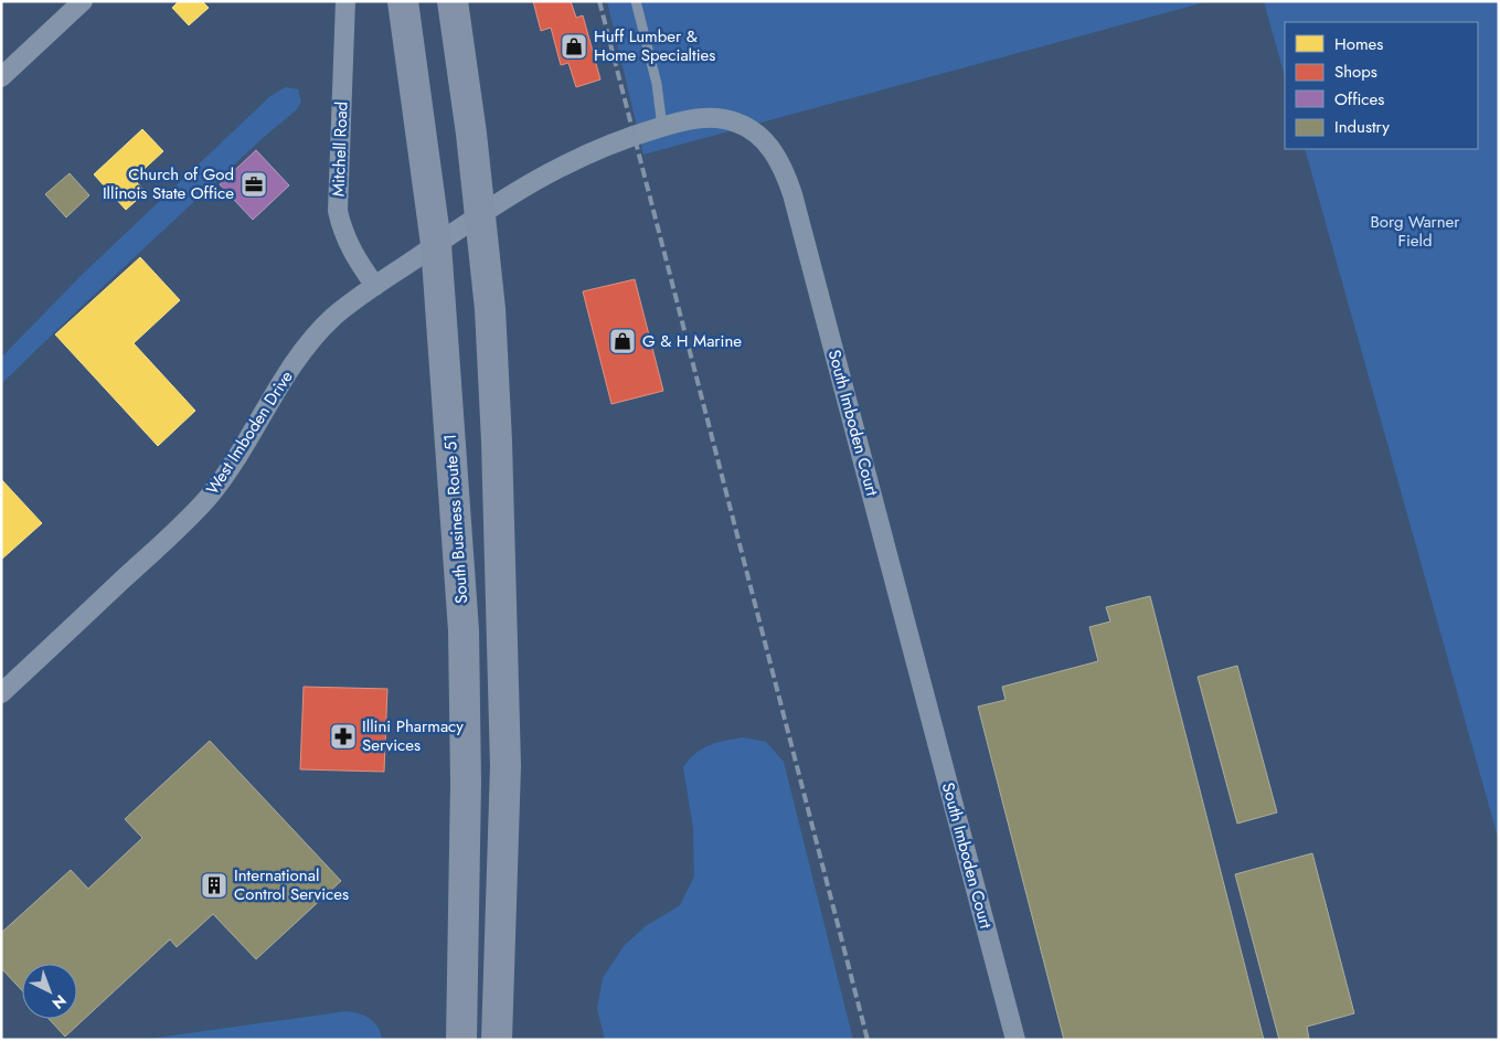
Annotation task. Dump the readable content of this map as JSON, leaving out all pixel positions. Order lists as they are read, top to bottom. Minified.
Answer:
{"streets":{"main road":["South Business Route 51"],"street":["Mitchell Road","South Imboden Court","West Imboden Drive"]},"crossings":[["Mitchell Road","West Imboden Drive"],["South Imboden Court","West Imboden Drive"],["South Imboden Court","South Business Route 51"],["West Imboden Drive","South Business Route 51"]],"parks":["Borg Warner Field"],"places":{"shop":["Huff Lumber & Home Specialties","G & H Marine"],"office":["Church of God Illinois State Office"],"pharmacy":["Illini Pharmacy Services"],"building":["International Control Services"]},"legend":["Homes","Shops","Offices","Industry"],"north":"bottom right"}
